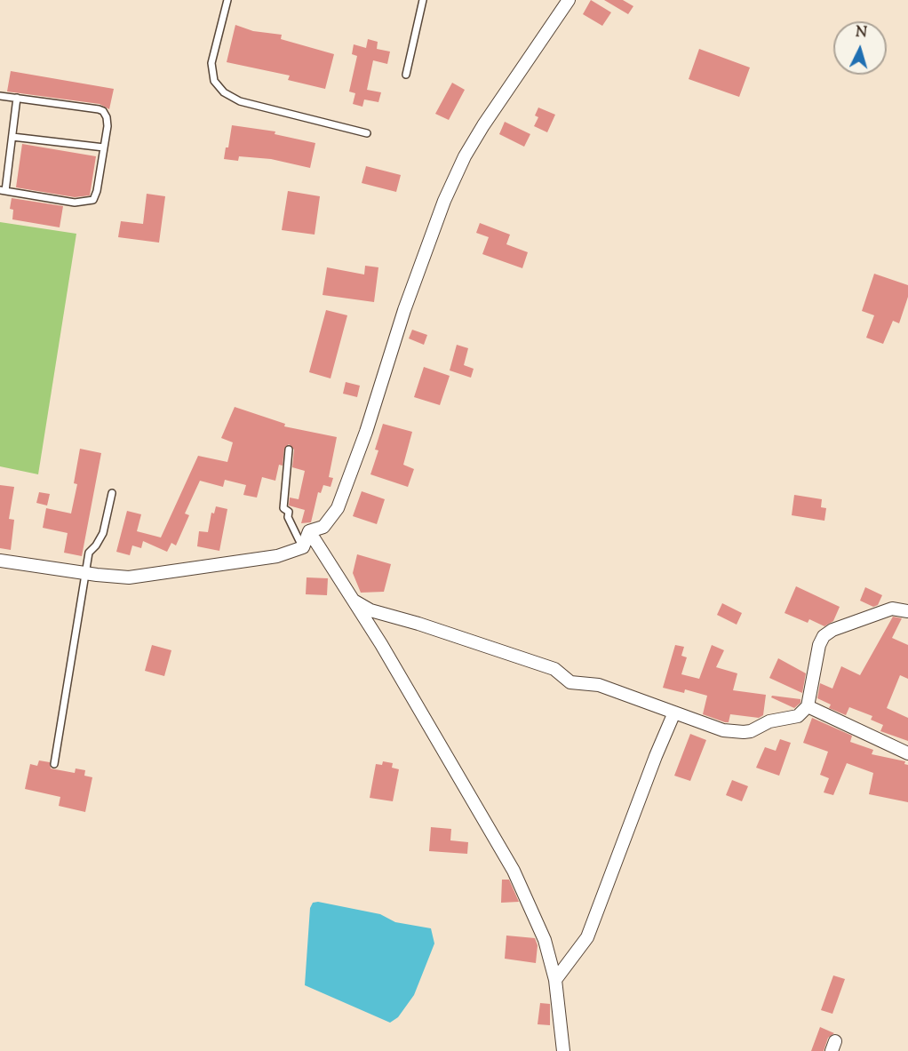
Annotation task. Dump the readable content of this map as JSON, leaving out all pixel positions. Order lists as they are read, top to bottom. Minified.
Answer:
{"north":"top"}
